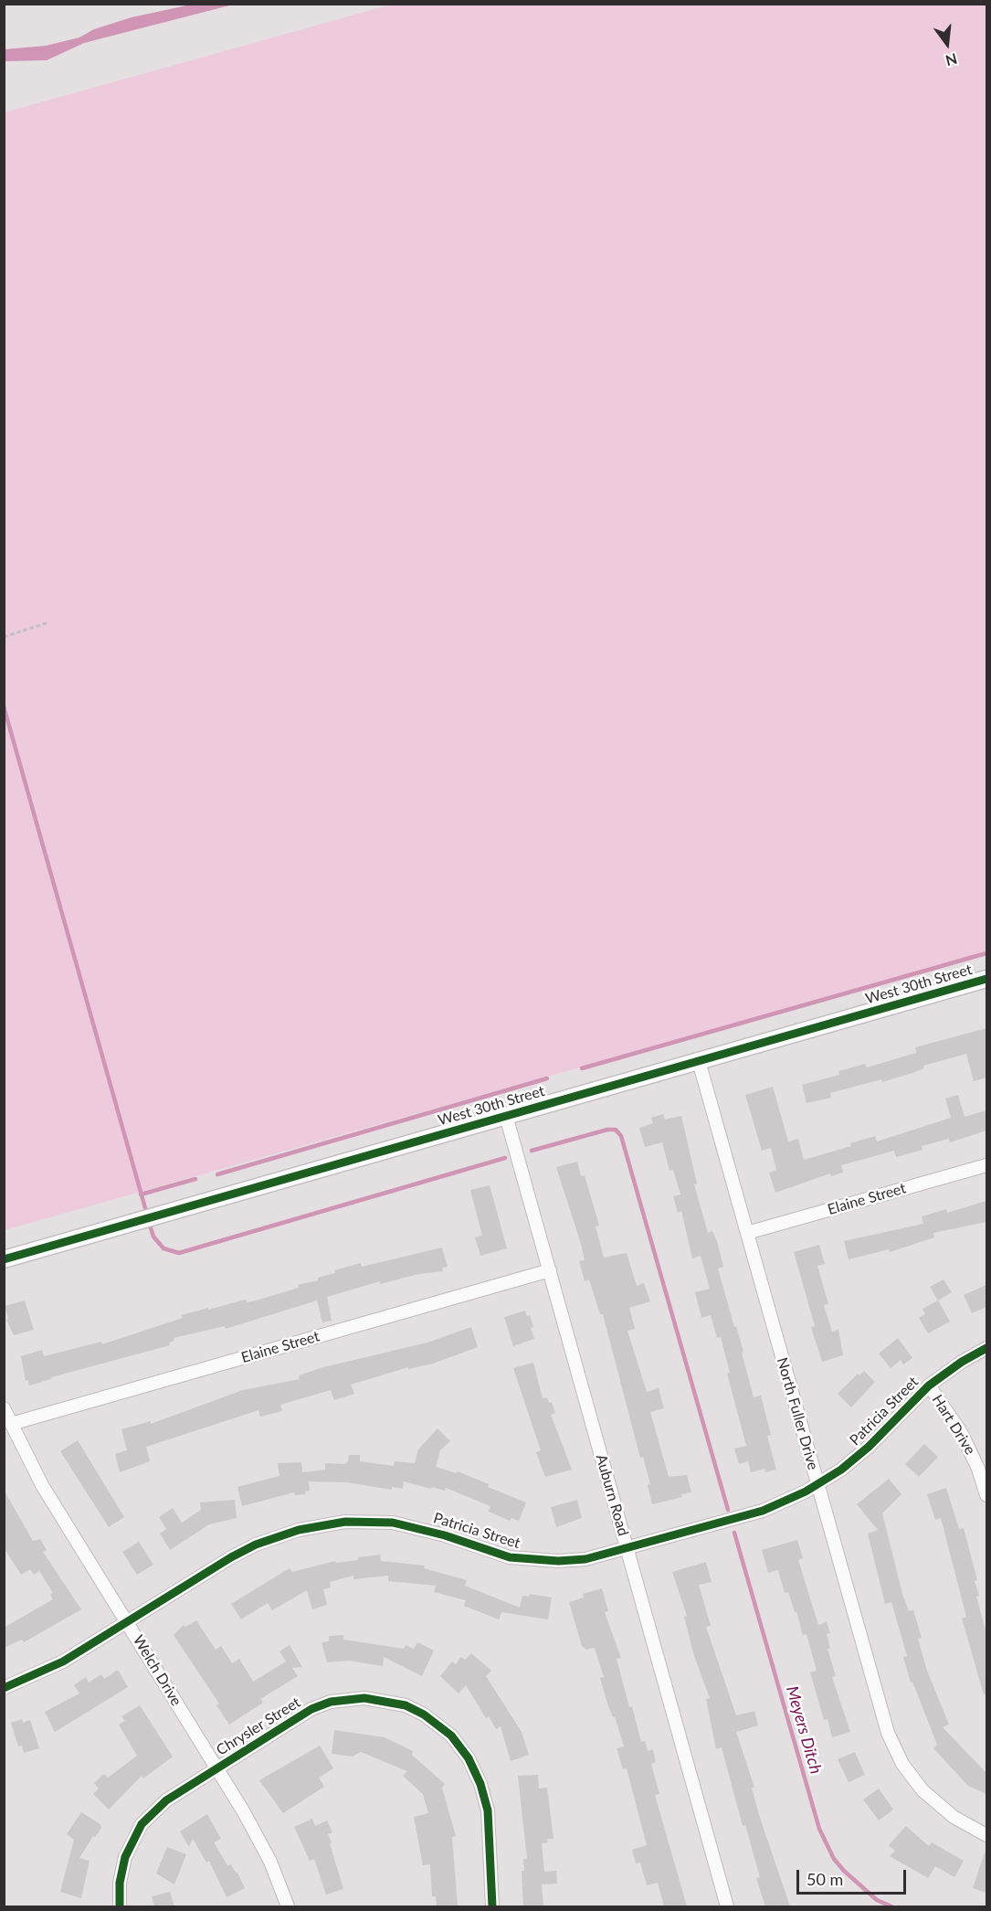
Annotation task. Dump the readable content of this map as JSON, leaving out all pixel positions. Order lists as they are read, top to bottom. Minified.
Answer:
{"streets":{"street":["West 30th Street","Elaine Street","Patricia Street","North Fuller Drive","Hart Drive","Auburn Road","Welch Drive","Chrysler Street"]},"crossings":[["West 30th Street","North Fuller Drive"],["West 30th Street","Auburn Road"],["Elaine Street","North Fuller Drive"],["Elaine Street","Auburn Road"],["Elaine Street","Welch Drive"],["Patricia Street","North Fuller Drive"],["Patricia Street","Hart Drive"],["Patricia Street","Auburn Road"],["Patricia Street","Welch Drive"],["Welch Drive","Chrysler Street"]],"water":["Meyers Ditch"],"scale_bar":"50 m","north":"bottom"}
